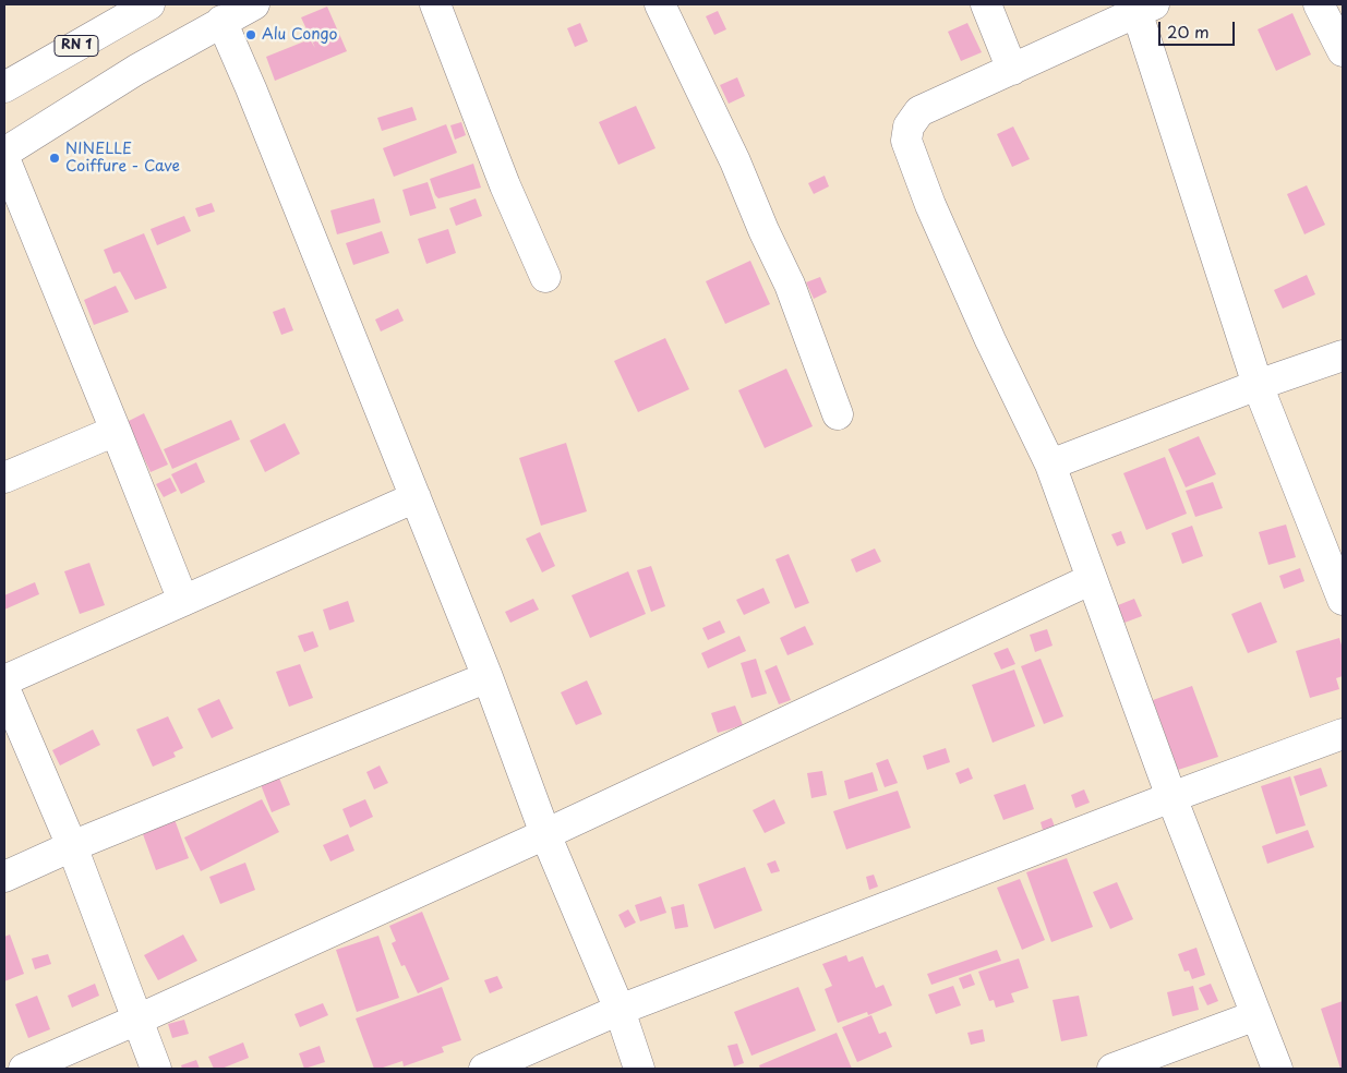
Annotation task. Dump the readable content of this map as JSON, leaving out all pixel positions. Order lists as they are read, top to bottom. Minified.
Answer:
{"streets":{"main road":["RN 1"]},"places":["Alu Congo","NINELLE Coiffure - Cave"],"scale_bar":"20 m"}
